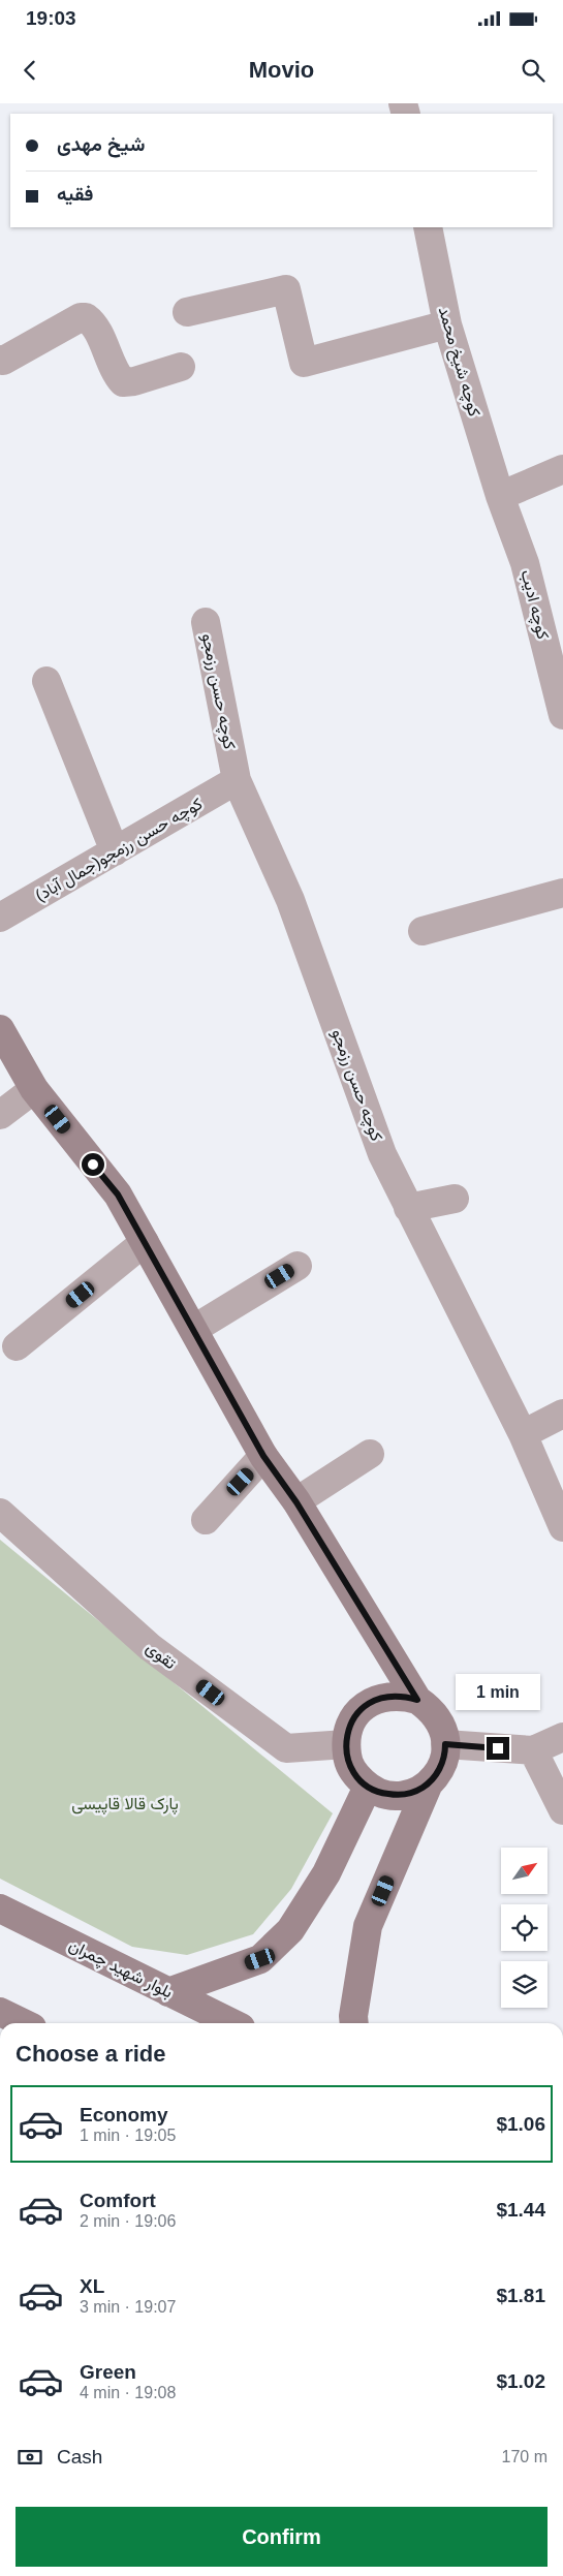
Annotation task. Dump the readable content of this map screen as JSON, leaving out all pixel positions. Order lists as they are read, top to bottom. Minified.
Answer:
{"streets":{"street":["کوچه شیخ محمد","کوچه ادیب","کوچه حسن رزمجو","کوچه حسن رزمجو(جمال آباد)","تقوی","بلوار شهید چمران"]},"crossings":[["کوچه شیخ محمد","کوچه ادیب"],["کوچه حسن رزمجو","کوچه حسن رزمجو(جمال آباد)"]],"parks":["پارک قالا قاپیسی"],"north":"top right","page":{"status":"19:03","header":"Movio","banner":["شیخ مهدی","فقیه"],"bubble":"1 min","heading":"Choose a ride","list":[{"name":"Economy","note":"1 min · 19:05","value":"$1.06"},{"name":"Comfort","note":"2 min · 19:06","value":"$1.44"},{"name":"XL","note":"3 min · 19:07","value":"$1.81"},{"name":"Green","note":"4 min · 19:08","value":"$1.02"}],"pay":["Cash","170 m"],"buttons":"Confirm"}}
